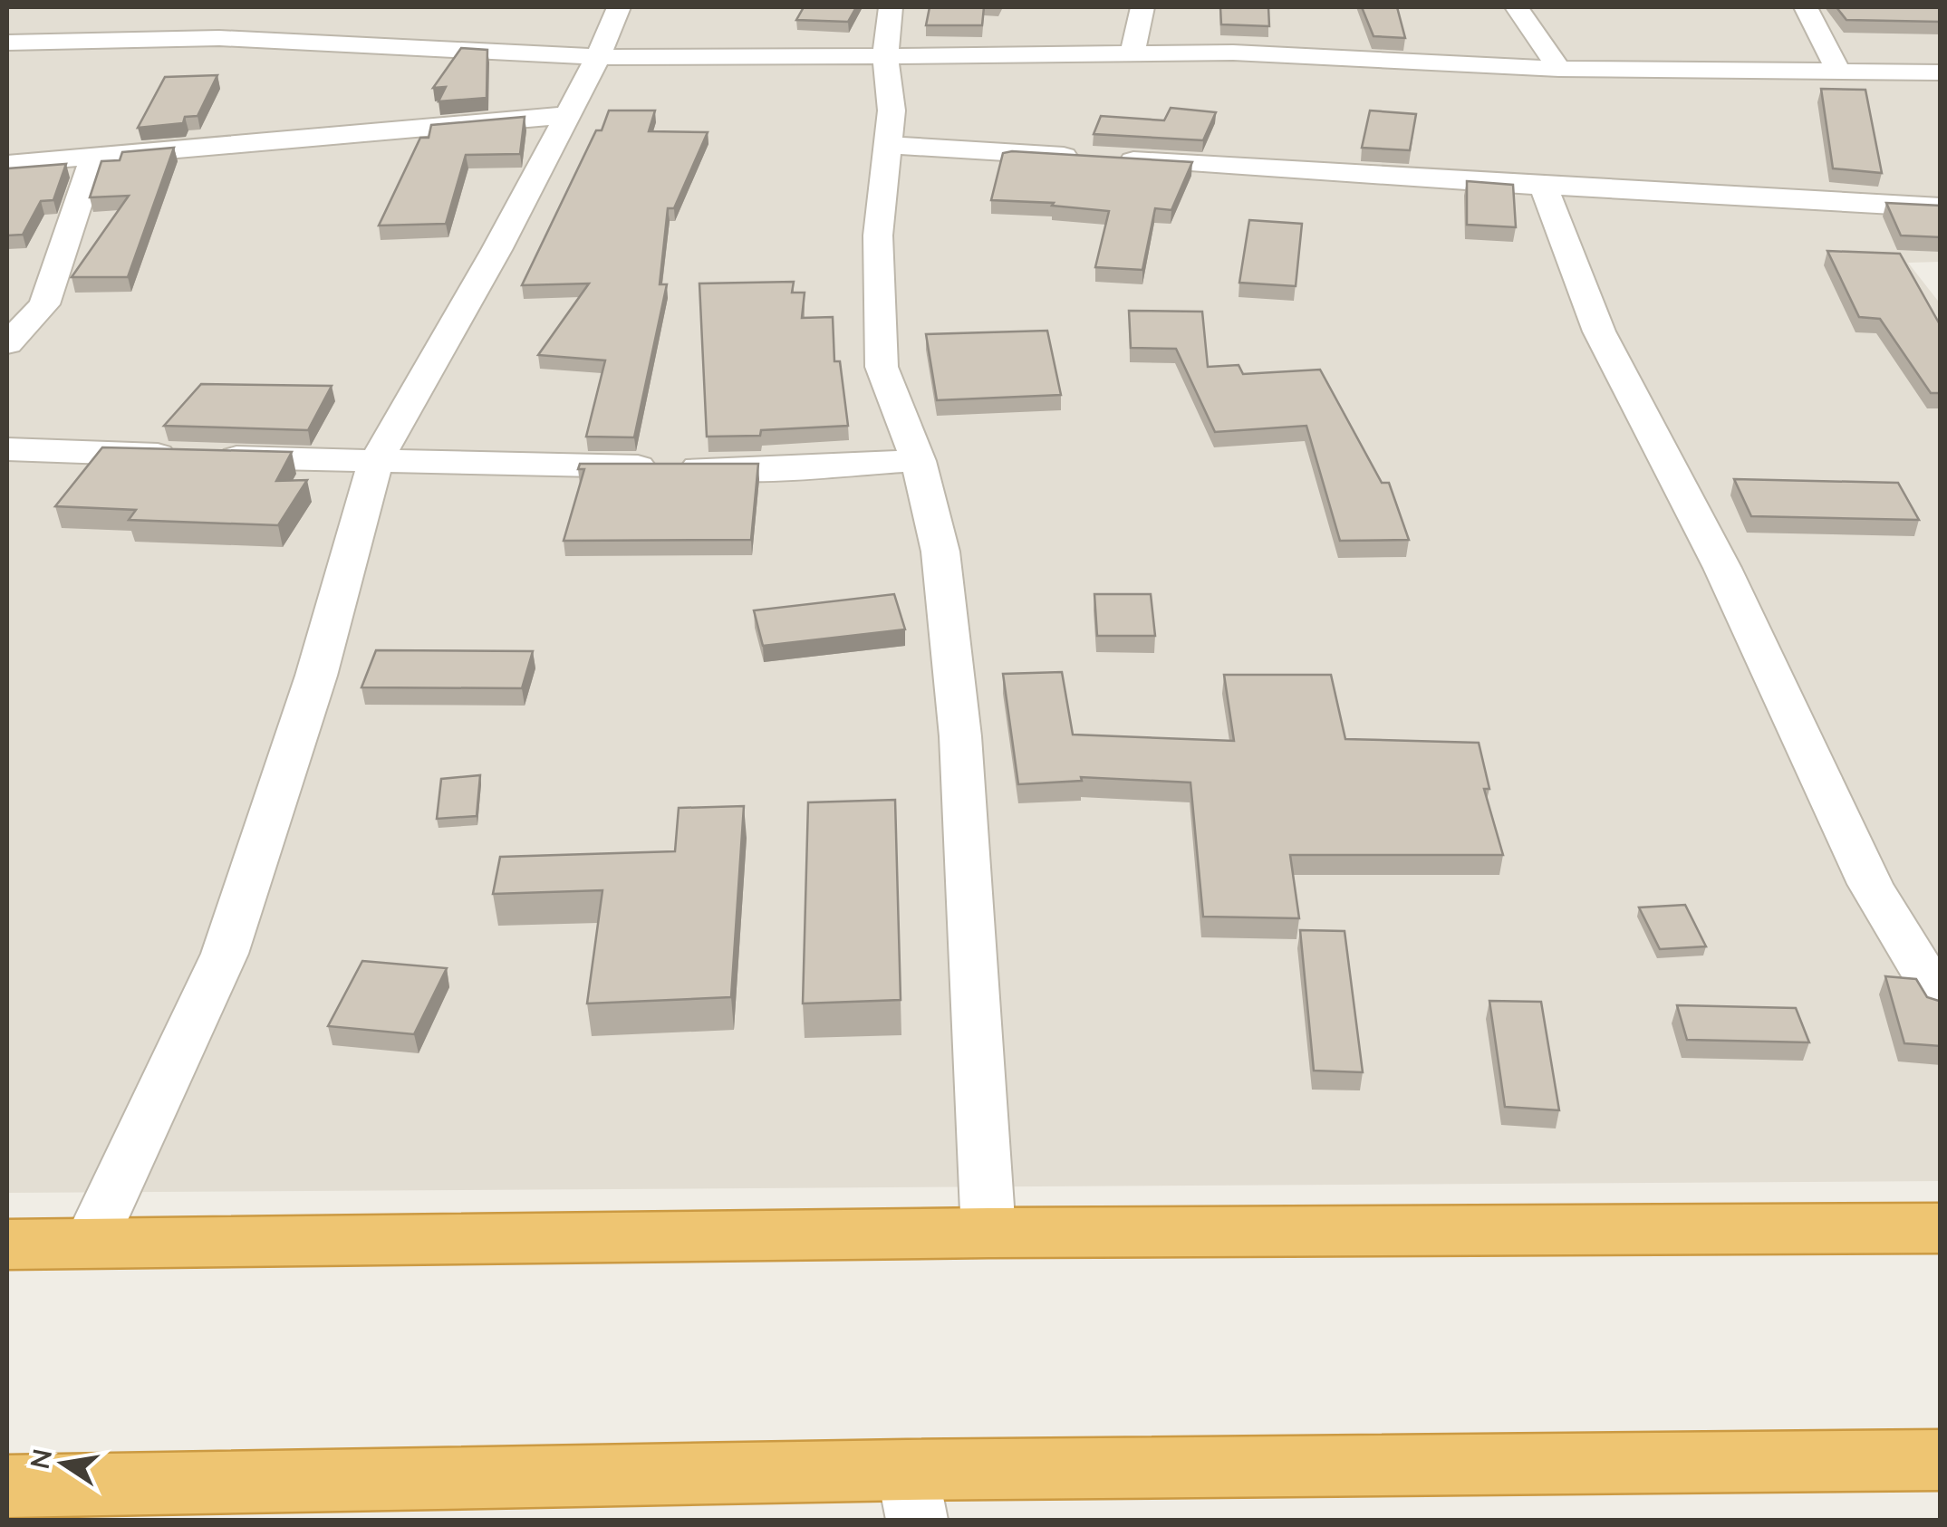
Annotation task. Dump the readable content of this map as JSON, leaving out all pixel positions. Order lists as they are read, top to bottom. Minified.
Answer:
{"north":"left"}
